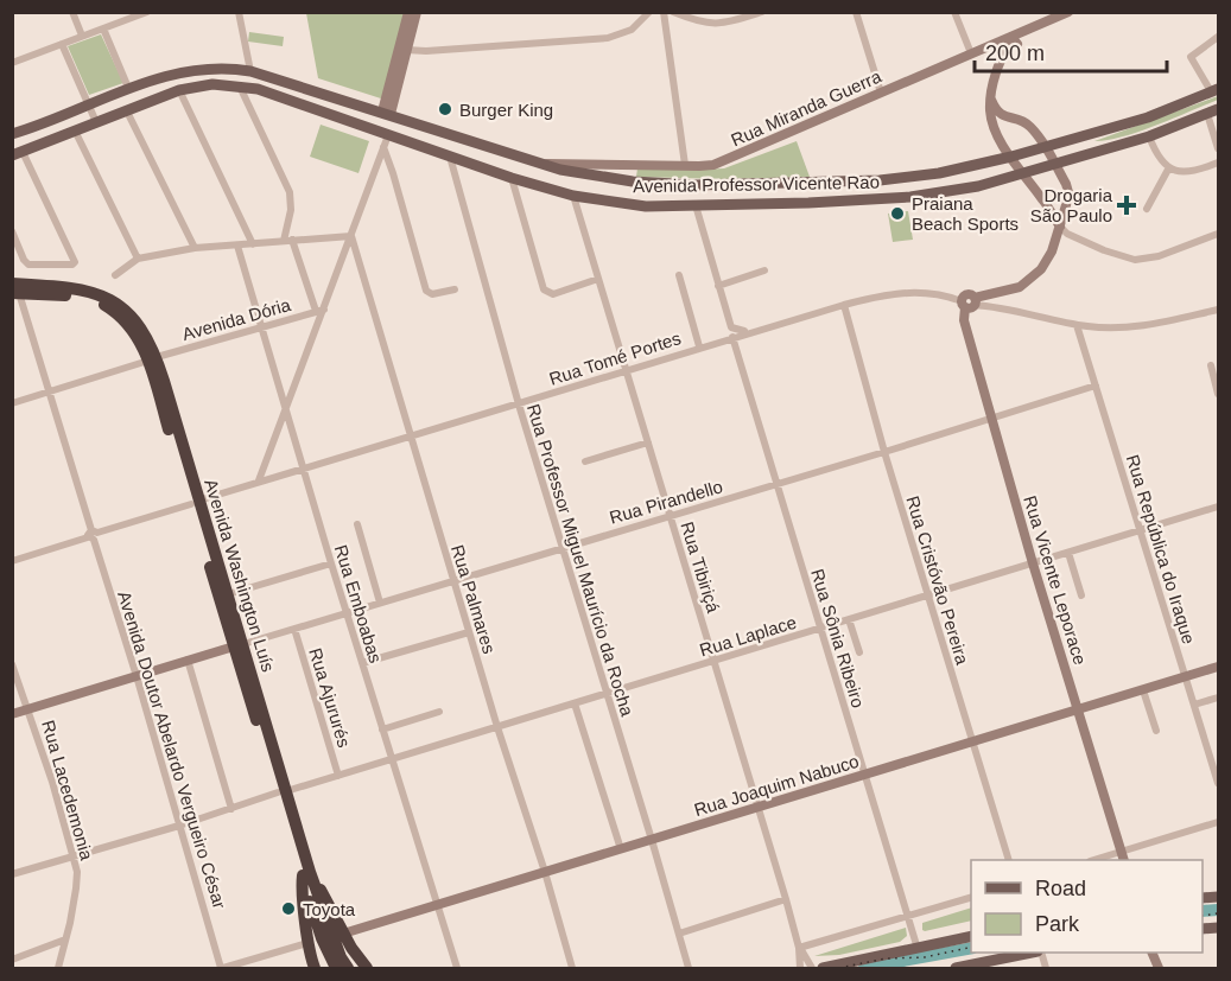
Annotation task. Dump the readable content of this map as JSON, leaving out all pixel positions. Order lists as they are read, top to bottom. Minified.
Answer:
{"streets":{"highway":["Avenida Washington Luís"],"main road":["Avenida Professor Vicente Rao"],"street":["Rua Miranda Guerra","Avenida Dória","Rua Tomé Portes","Rua Pirandello","Rua República do Iraque","Rua Professor Miguel Maurício da Rocha","Rua Tibiriçá","Rua Cristóvão Pereira","Rua Vicente Leporace","Rua Palmares","Rua Emboabas","Rua Laplace","Rua Sônia Ribeiro","Rua Ajururés","Avenida Doutor Abelardo Vergueiro César","Rua Joaquim Nabuco","Rua Lacedemonia"]},"crossings":[["Rua Miranda Guerra","Avenida Professor Vicente Rao"],["Avenida Professor Vicente Rao","Rua Professor Miguel Maurício da Rocha"],["Avenida Professor Vicente Rao","Rua Tibiriçá"],["Avenida Dória","Avenida Washington Luís"],["Avenida Dória","Rua Emboabas"],["Avenida Dória","Avenida Doutor Abelardo Vergueiro César"],["Rua Tomé Portes","Rua República do Iraque"],["Rua Tomé Portes","Rua Professor Miguel Maurício da Rocha"],["Rua Tomé Portes","Rua Tibiriçá"],["Rua Tomé Portes","Avenida Washington Luís"],["Rua Tomé Portes","Rua Cristóvão Pereira"],["Rua Tomé Portes","Rua Vicente Leporace"],["Rua Tomé Portes","Rua Palmares"],["Rua Tomé Portes","Rua Emboabas"],["Rua Tomé Portes","Rua Sônia Ribeiro"],["Rua Tomé Portes","Avenida Doutor Abelardo Vergueiro César"],["Rua Pirandello","Rua República do Iraque"],["Rua Pirandello","Rua Professor Miguel Maurício da Rocha"],["Rua Pirandello","Rua Tibiriçá"],["Rua Pirandello","Avenida Washington Luís"],["Rua Pirandello","Rua Cristóvão Pereira"],["Rua Pirandello","Rua Vicente Leporace"],["Rua Pirandello","Rua Palmares"],["Rua Pirandello","Rua Emboabas"],["Rua Pirandello","Rua Sônia Ribeiro"],["Rua Pirandello","Rua Ajururés"],["Rua República do Iraque","Rua Laplace"],["Rua República do Iraque","Rua Joaquim Nabuco"],["Rua Professor Miguel Maurício da Rocha","Rua Laplace"],["Rua Professor Miguel Maurício da Rocha","Rua Joaquim Nabuco"],["Rua Tibiriçá","Rua Laplace"],["Rua Tibiriçá","Rua Joaquim Nabuco"],["Avenida Washington Luís","Rua Laplace"],["Avenida Washington Luís","Avenida Doutor Abelardo Vergueiro César"],["Rua Cristóvão Pereira","Rua Laplace"],["Rua Cristóvão Pereira","Rua Joaquim Nabuco"],["Rua Vicente Leporace","Rua Laplace"],["Rua Vicente Leporace","Rua Joaquim Nabuco"],["Rua Palmares","Rua Laplace"],["Rua Palmares","Rua Joaquim Nabuco"],["Rua Emboabas","Rua Laplace"],["Rua Emboabas","Rua Joaquim Nabuco"],["Rua Laplace","Rua Sônia Ribeiro"],["Rua Laplace","Rua Ajururés"],["Rua Laplace","Avenida Doutor Abelardo Vergueiro César"],["Rua Laplace","Rua Lacedemonia"],["Rua Sônia Ribeiro","Rua Joaquim Nabuco"]],"places":{"other":["Burger King","Praiana Beach Sports","Toyota"],"health":["Drogaria São Paulo"]},"legend":["Road","Park"],"scale_bar":"200 m"}
